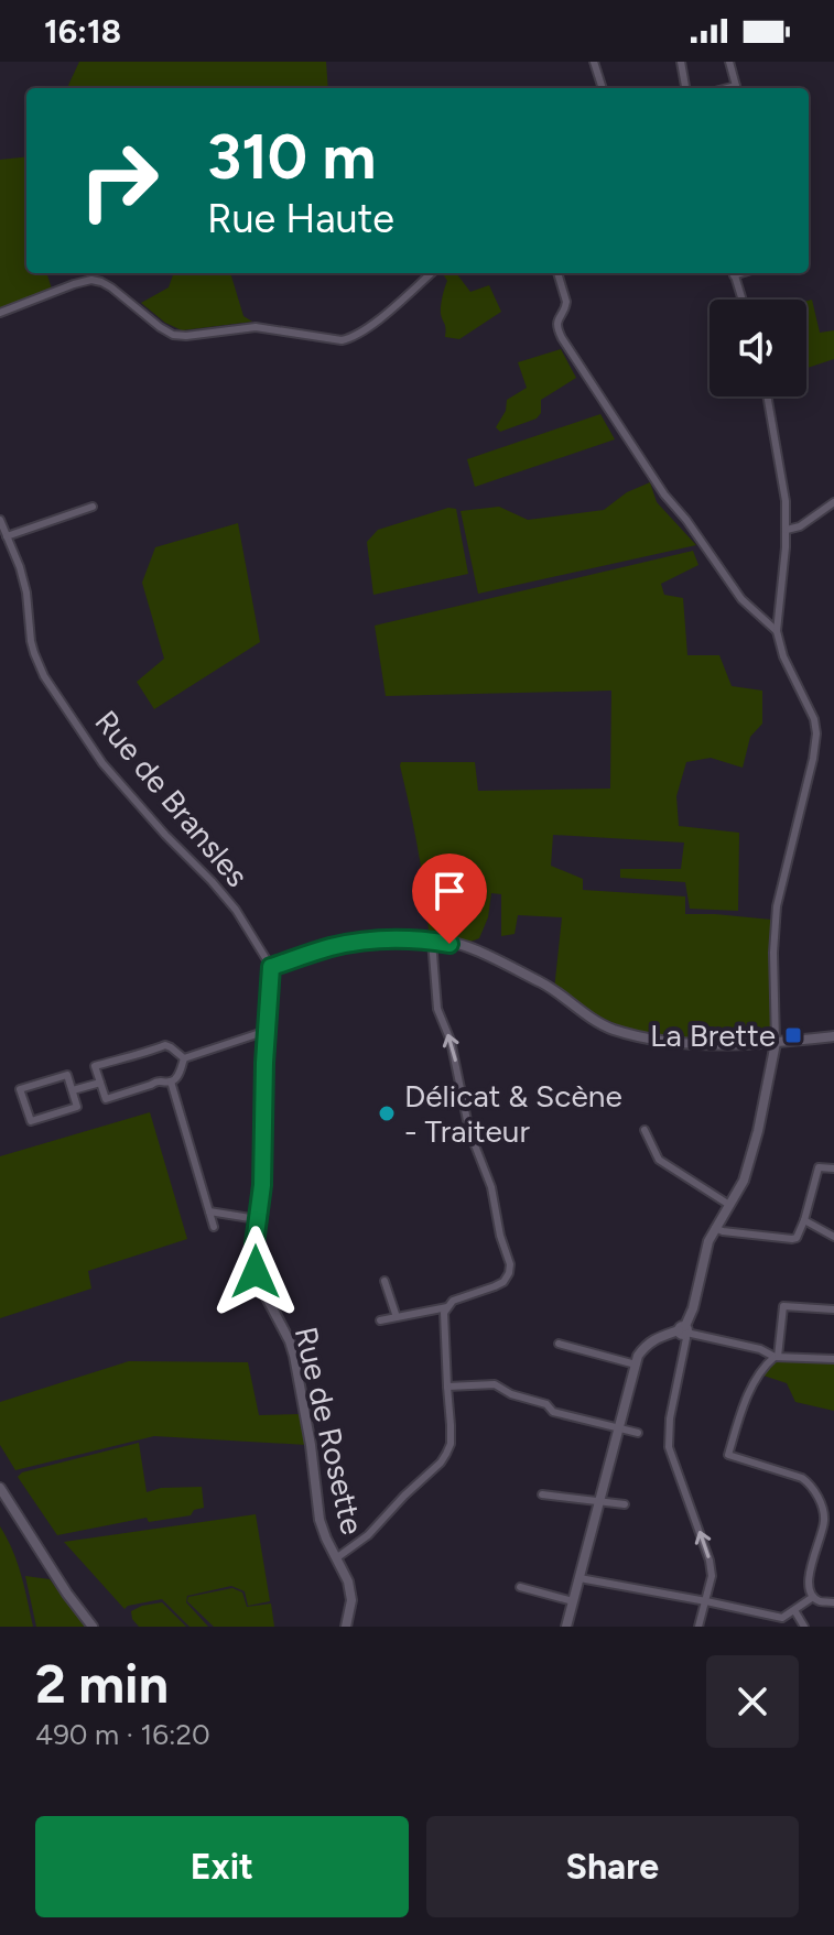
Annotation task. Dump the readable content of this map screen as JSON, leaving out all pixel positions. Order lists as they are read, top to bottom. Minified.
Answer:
{"streets":{"street":["Rue de Bransles","Rue de Rosette"]},"crossings":[["Rue de Bransles","Rue de Rosette"]],"places":{"transit":["La Brette"],"other":["Délicat & Scène - Traiteur"]},"page":{"status":"16:18","turn":["310 m","Rue Haute"],"heading":["2 min","490 m · 16:20"],"buttons":["Exit","Share"]}}
